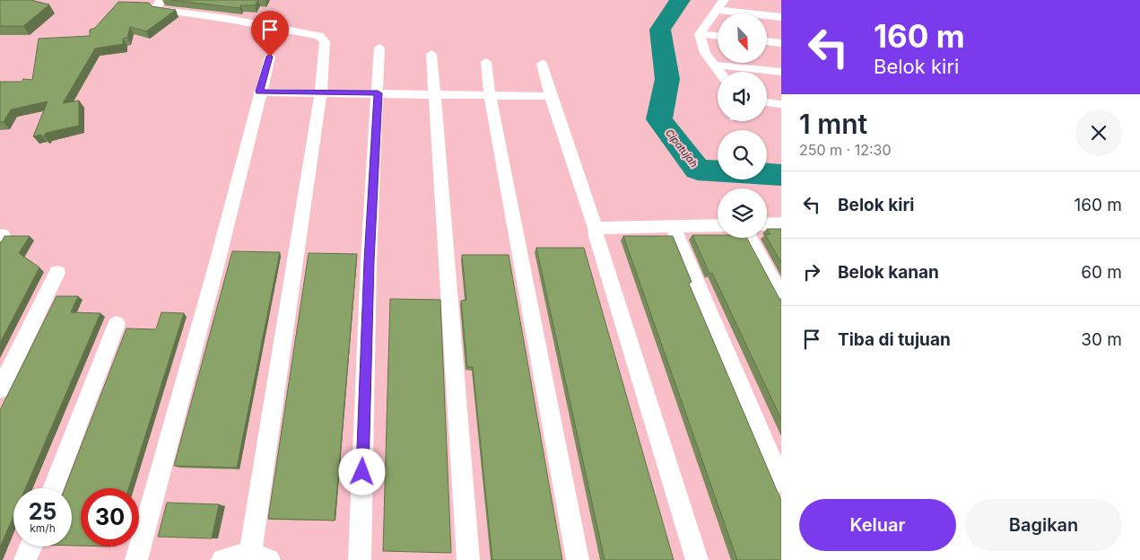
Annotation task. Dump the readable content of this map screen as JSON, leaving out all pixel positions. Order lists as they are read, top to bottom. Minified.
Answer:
{"water":["Cipatujah"],"north":"bottom right","page":{"turn":["160 m","Belok kiri"],"heading":["1 mnt","250 m · 12:30"],"list":[{"name":"Belok kiri","value":"160 m"},{"name":"Belok kanan","value":"60 m"},{"name":"Tiba di tujuan","value":"30 m"}],"speed":"25 km/h","limit":"30","buttons":["Keluar","Bagikan"]}}
